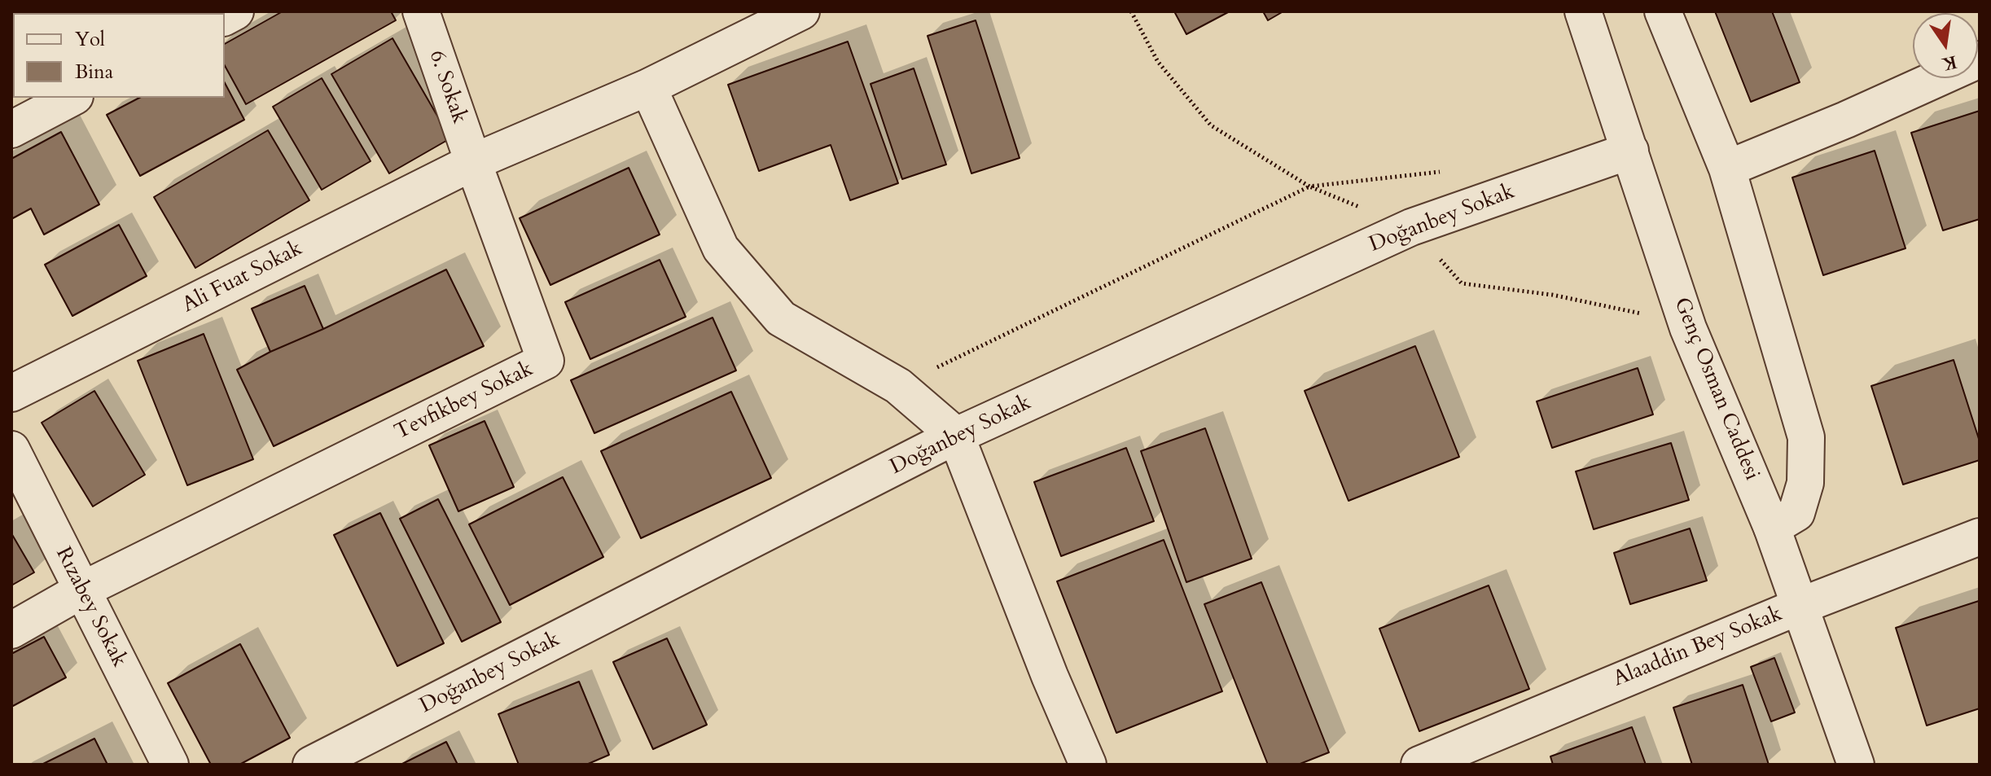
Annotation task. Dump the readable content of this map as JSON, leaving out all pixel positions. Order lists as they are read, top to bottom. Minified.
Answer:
{"streets":{"street":["6. Sokak","Doğanbey Sokak","Ali Fuat Sokak","Genç Osman Caddesi","Tevfikbey Sokak","Rızabey Sokak","Alaaddin Bey Sokak"]},"crossings":[["6. Sokak","Ali Fuat Sokak"],["6. Sokak","Tevfikbey Sokak"],["Doğanbey Sokak","Genç Osman Caddesi"],["Ali Fuat Sokak","Tevfikbey Sokak"],["Genç Osman Caddesi","Alaaddin Bey Sokak"],["Tevfikbey Sokak","Rızabey Sokak"]],"legend":["Yol","Bina"],"north":"bottom"}
